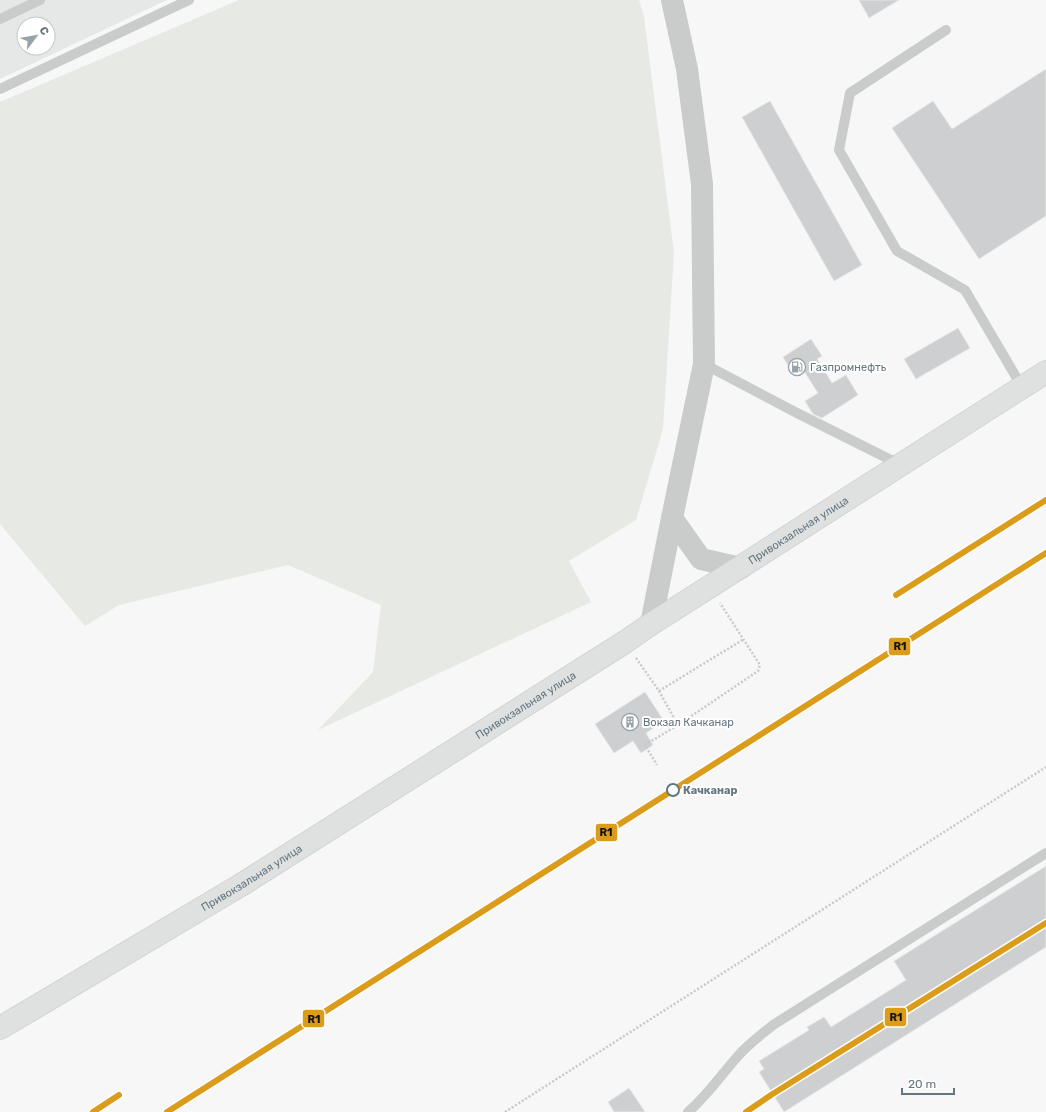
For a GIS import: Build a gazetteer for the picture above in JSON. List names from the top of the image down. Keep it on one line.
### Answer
{"streets":{"main road":["Привокзальная улица"]},"places":{"fuel station":["Газпромнефть"],"building":["Вокзал Качканар"],"other":["Качканар"]},"lines":["transit line R1"],"scale_bar":"20 m","north":"top right"}
